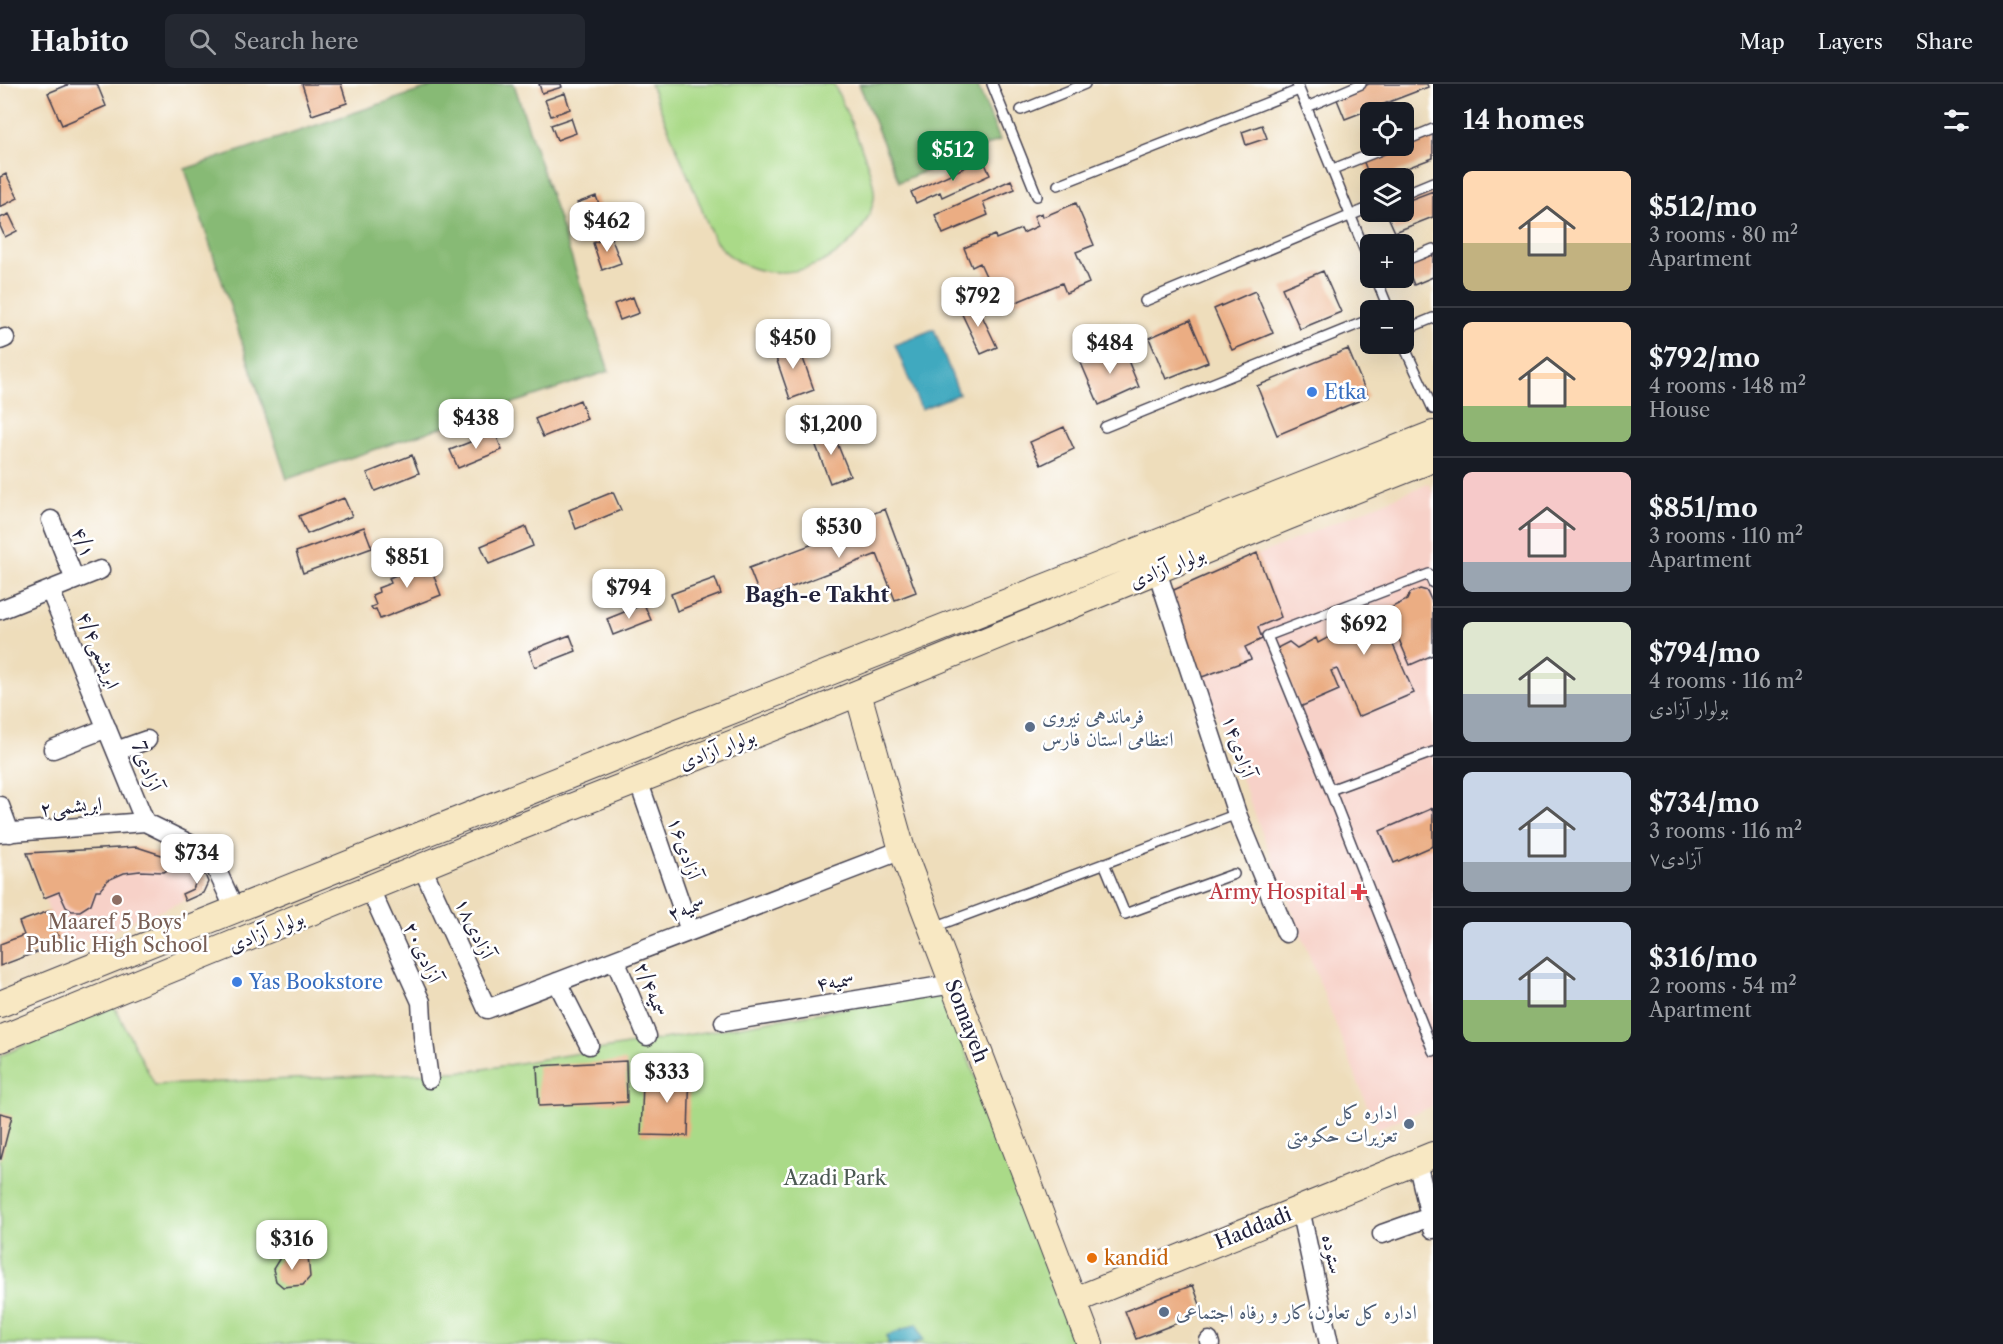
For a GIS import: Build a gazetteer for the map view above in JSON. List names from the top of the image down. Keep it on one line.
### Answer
{"streets":{"main road":["بولوار آزادی","Somayeh","Haddadi"],"street":["۴/۱","ابریشمی۴/۴","آزادی۱۴","7آزادی","ابریشمی۲","آزادی۱۶","۲سمیه","آزادی۱۸","آزادی۲۰","سمیه۴","سمیه۲/۴","ستوده"]},"crossings":[["بولوار آزادی","آزادی۱۴"],["بولوار آزادی","آزادی۱۶"],["بولوار آزادی","آزادی۱۸"],["بولوار آزادی","آزادی۲۰"],["بولوار آزادی","Somayeh"],["ابریشمی۴/۴","7آزادی"],["7آزادی","ابریشمی۲"],["آزادی۱۶","۲سمیه"],["۲سمیه","آزادی۱۸"],["۲سمیه","سمیه۲/۴"],["۲سمیه","Somayeh"],["سمیه۴","Somayeh"],["Somayeh","Haddadi"],["Haddadi","ستوده"]],"districts":["Bagh-e Takht"],"parks":["Azadi Park"],"places":{"other":["Etka","فرماندهی نیروی انتظامی استان فارس","Maaref 5 Boys' Public High School","Yas Bookstore","اداره کل تعزیرات حکومتی","kandid","اداره کل تعاون،کار و رفاه اجتماعی"],"health":["Army Hospital"]},"page":{"header":"Habito","search":"Search here","nav":["Map","Layers","Share"],"heading":"14 homes","map_buttons":["+","−"],"price":["$512","$462","$792","$450","$484","$438","$1,200","$530","$851","$794","$692","$734","$333","$316"],"list":[{"name":"$512/mo","note":"3 rooms · 80 m² · Apartment"},{"name":"$792/mo","note":"4 rooms · 148 m² · House"},{"name":"$851/mo","note":"3 rooms · 110 m² · Apartment"},{"name":"$794/mo","note":"4 rooms · 116 m² · بولوار آزادی"},{"name":"$734/mo","note":"3 rooms · 116 m² · آزادی۷"},{"name":"$316/mo","note":"2 rooms · 54 m² · Apartment"}]}}
